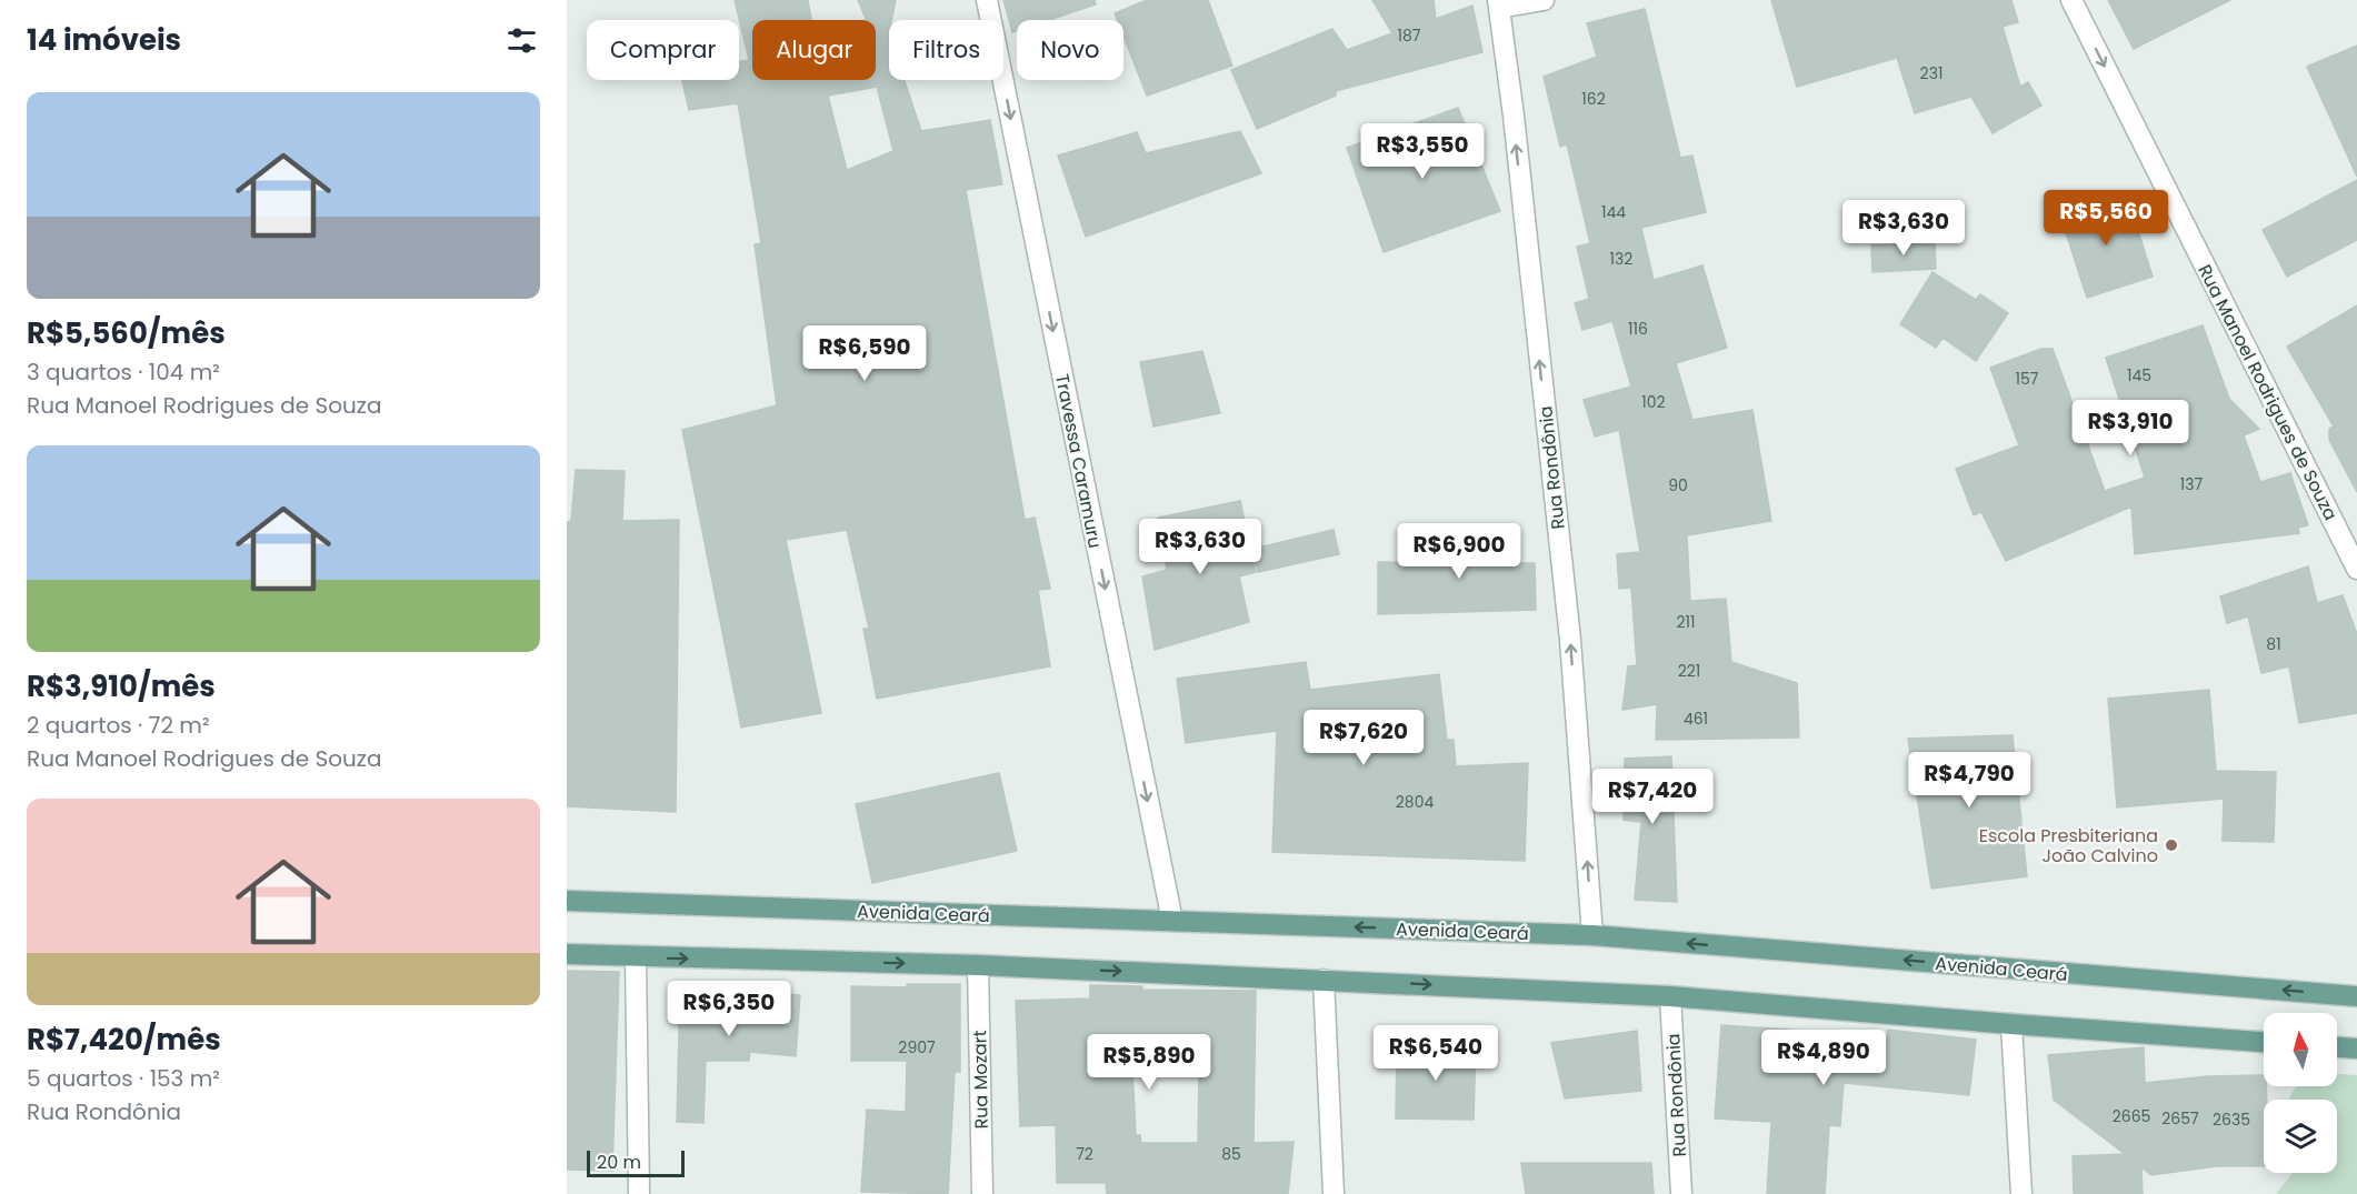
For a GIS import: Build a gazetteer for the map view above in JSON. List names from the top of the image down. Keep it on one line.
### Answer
{"streets":{"main road":["Avenida Ceará"],"street":["Rua Manoel Rodrigues de Souza","Travessa Caramuru","Rua Rondônia","Rua Mozart"]},"crossings":[["Travessa Caramuru","Avenida Ceará"],["Rua Rondônia","Avenida Ceará"]],"one_way":["Rua Manoel Rodrigues de Souza","Travessa Caramuru","Rua Rondônia"],"places":["Escola Presbiteriana João Calvino"],"house_numbers":["187","231","162","144","132","116","145","157","102","137","90","211","81","221","461","2804","2907","2665","2657","2635","72","85"],"scale_bar":"20 m","north":"top","page":{"heading":"14 imóveis","chip":["Comprar","Alugar","Filtros","Novo"],"list":[{"name":"R$5,560/mês","note":"3 quartos · 104 m² · Rua Manoel Rodrigues de Souza"},{"name":"R$3,910/mês","note":"2 quartos · 72 m² · Rua Manoel Rodrigues de Souza"},{"name":"R$7,420/mês","note":"5 quartos · 153 m² · Rua Rondônia"}],"price":["R$3,550","R$5,560","R$3,630","R$6,590","R$3,910","R$3,630","R$6,900","R$7,620","R$4,790","R$7,420","R$6,350","R$6,540","R$4,890","R$5,890"],"scale":"20 m"}}
